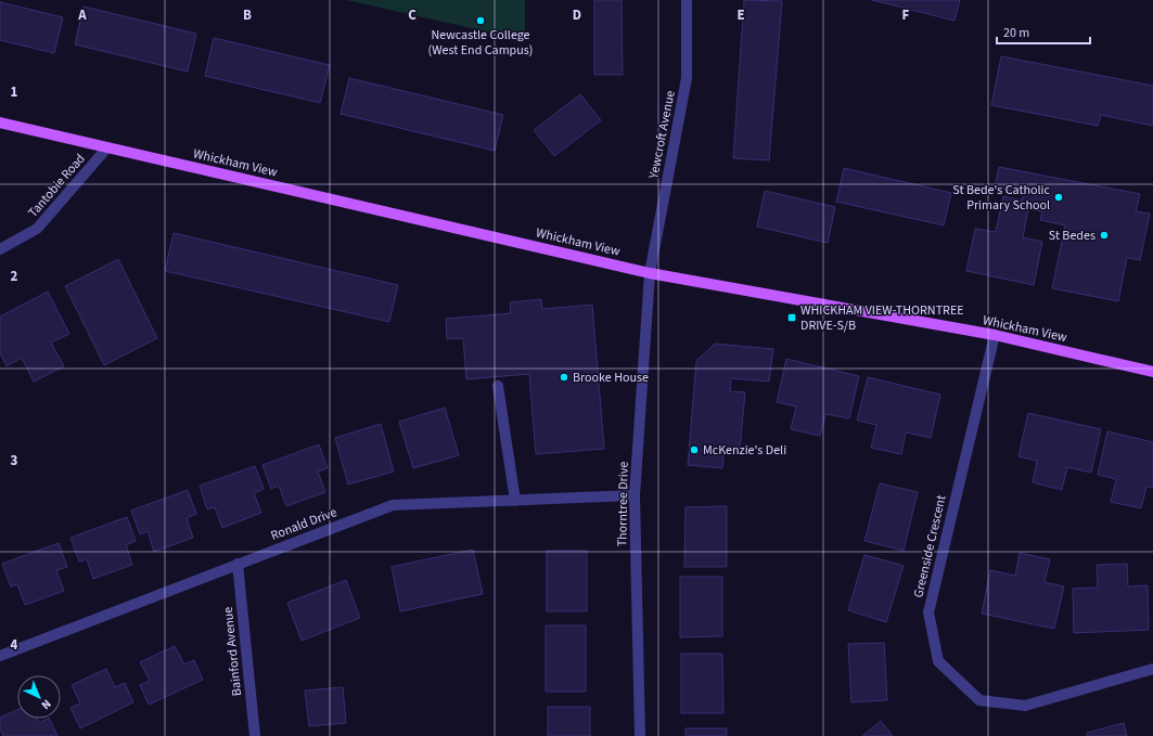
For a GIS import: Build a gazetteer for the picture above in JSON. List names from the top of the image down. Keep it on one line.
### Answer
{"streets":{"main road":["Whickham View"],"street":["Yewcroft Avenue","Tantobie Road","Thorntree Drive","Ronald Drive","Greenside Crescent","Bainford Avenue"]},"crossings":[["Yewcroft Avenue","Whickham View"],["Yewcroft Avenue","Thorntree Drive"],["Whickham View","Tantobie Road"],["Whickham View","Thorntree Drive"],["Whickham View","Greenside Crescent"],["Thorntree Drive","Ronald Drive"],["Ronald Drive","Bainford Avenue"]],"places":{"other":["Newcastle College (West End Campus)","St Bede's Catholic Primary School","St Bedes","Brooke House","McKenzie's Deli"],"transit":["WHICKHAM VIEW-THORNTREE DRIVE-S/B"]},"scale_bar":"20 m","north":"bottom right","grid":{"columns":["A","B","C","D","E","F"],"rows":["1","2","3","4"]}}
